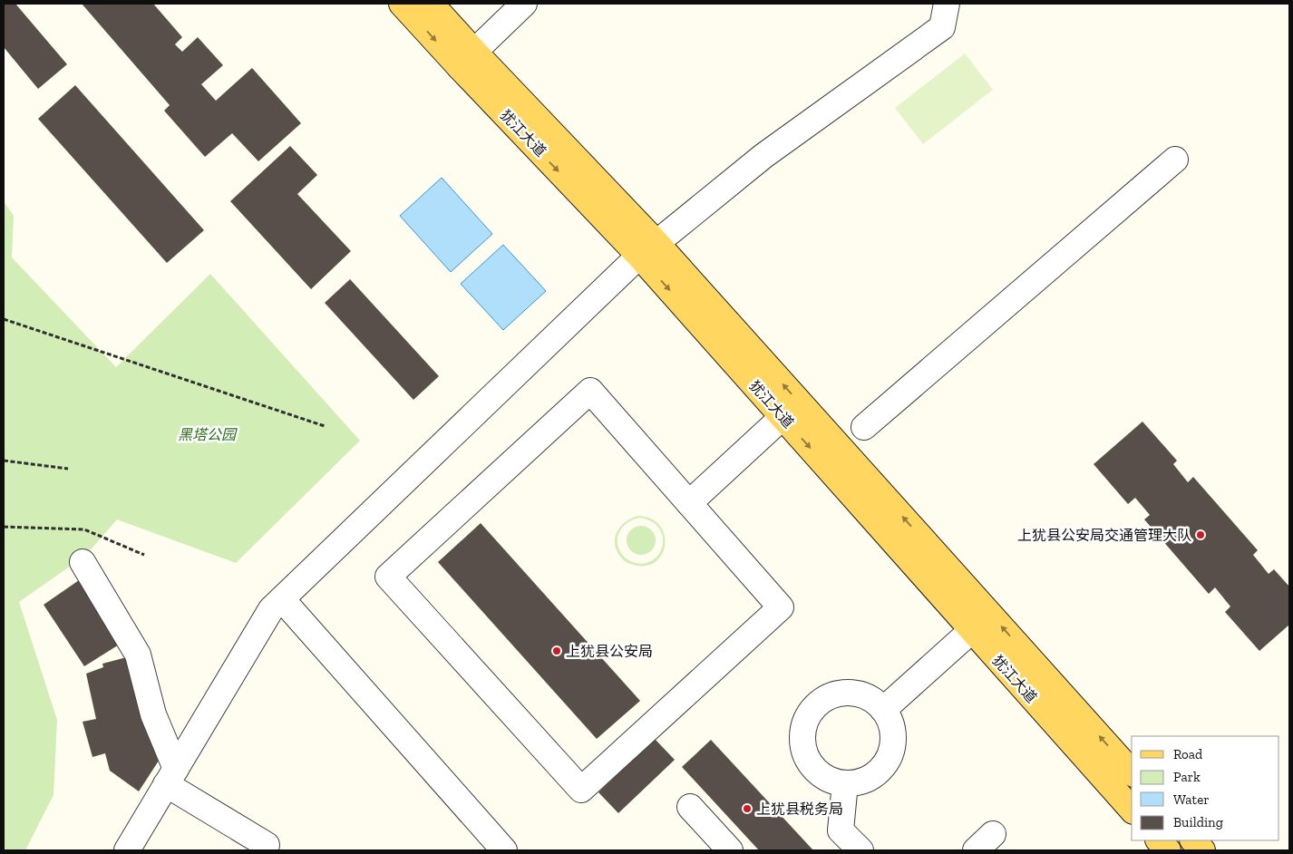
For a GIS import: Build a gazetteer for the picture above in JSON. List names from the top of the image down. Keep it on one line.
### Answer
{"streets":{"main road":["犹江大道"]},"parks":["黑塔公园"],"places":["上犹县公安局交通管理大队","上犹县公安局","上犹县税务局"],"legend":["Road","Park","Water","Building"]}
